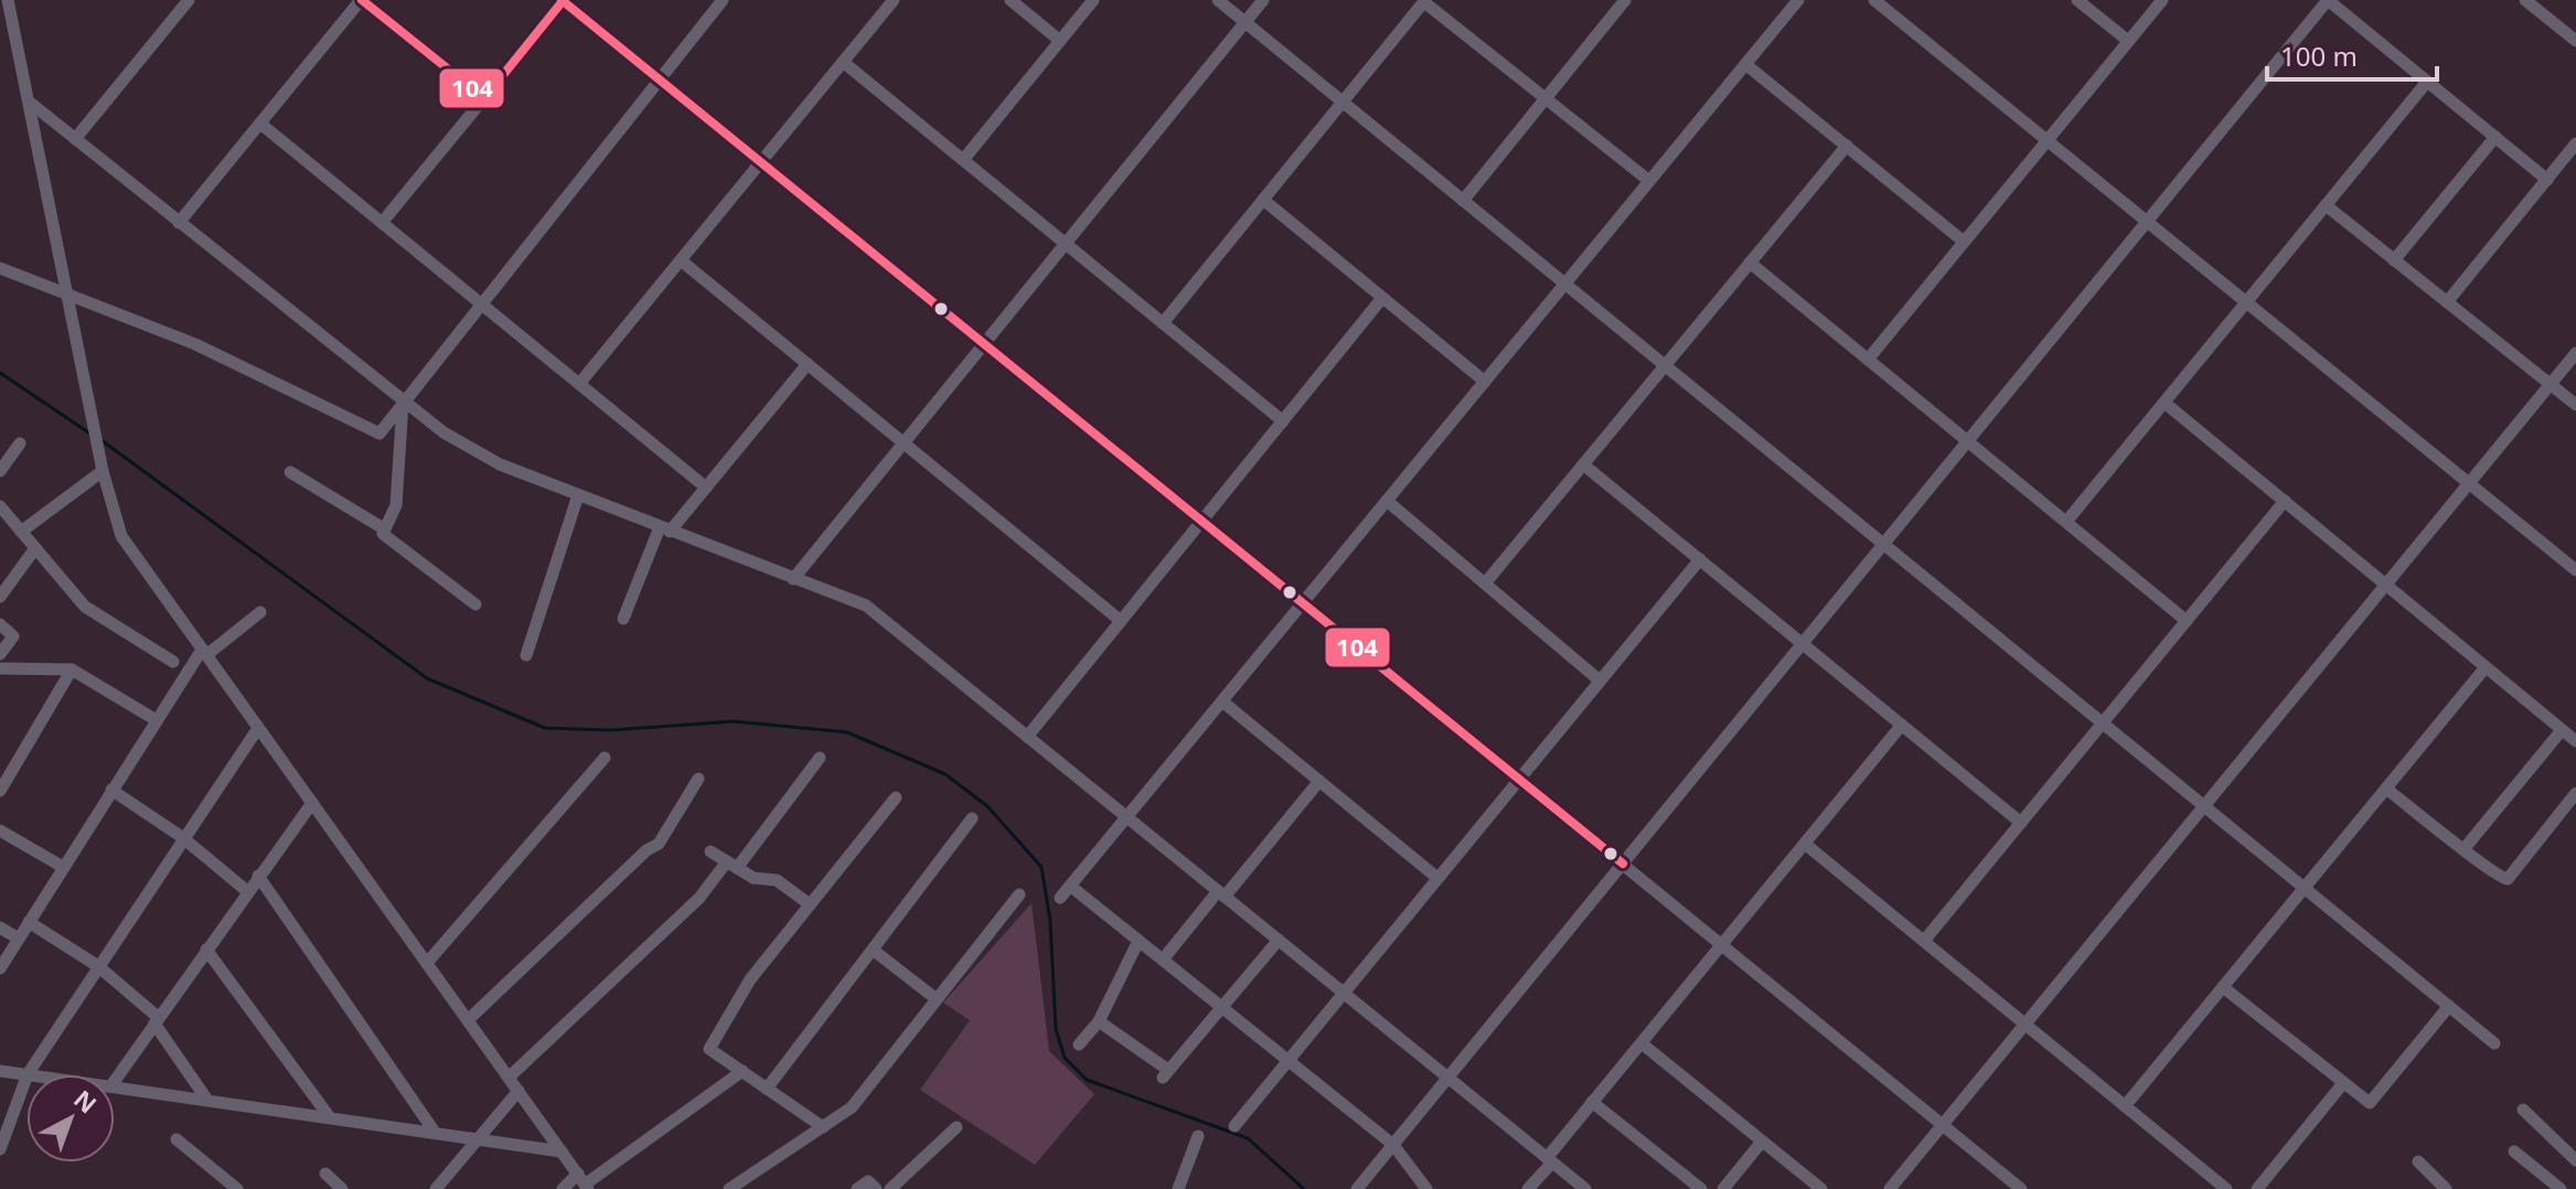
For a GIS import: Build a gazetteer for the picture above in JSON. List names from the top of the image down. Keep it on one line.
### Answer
{"lines":["transit line 104"],"scale_bar":"100 m","north":"top right"}
